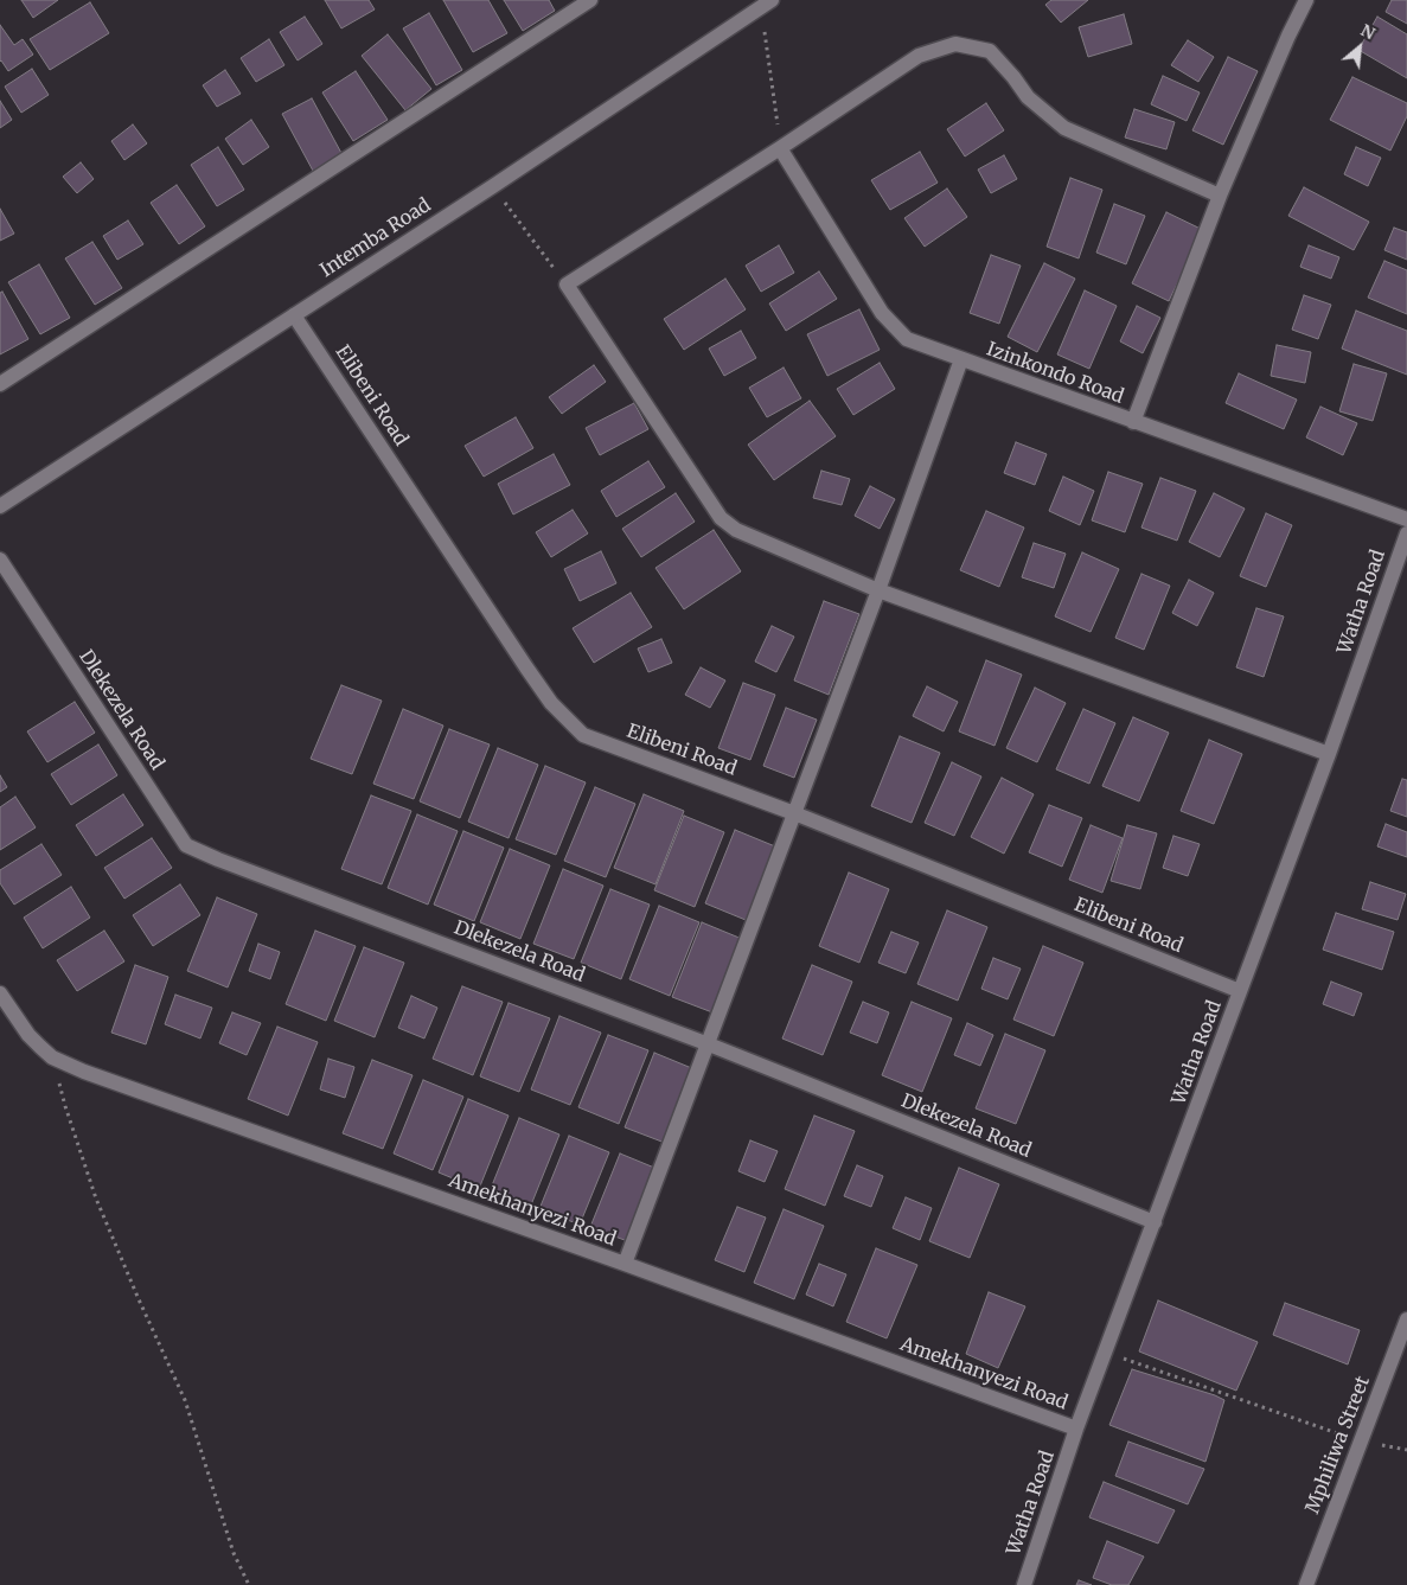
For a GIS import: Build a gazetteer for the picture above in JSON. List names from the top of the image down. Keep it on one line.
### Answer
{"streets":{"street":["Intemba Road","Izinkondo Road","Elibeni Road","Watha Road","Dlekezela Road","Amekhanyezi Road","Mphiliwa Street"]},"crossings":[["Intemba Road","Elibeni Road"],["Elibeni Road","Watha Road"],["Watha Road","Dlekezela Road"],["Watha Road","Amekhanyezi Road"]],"north":"top right"}
